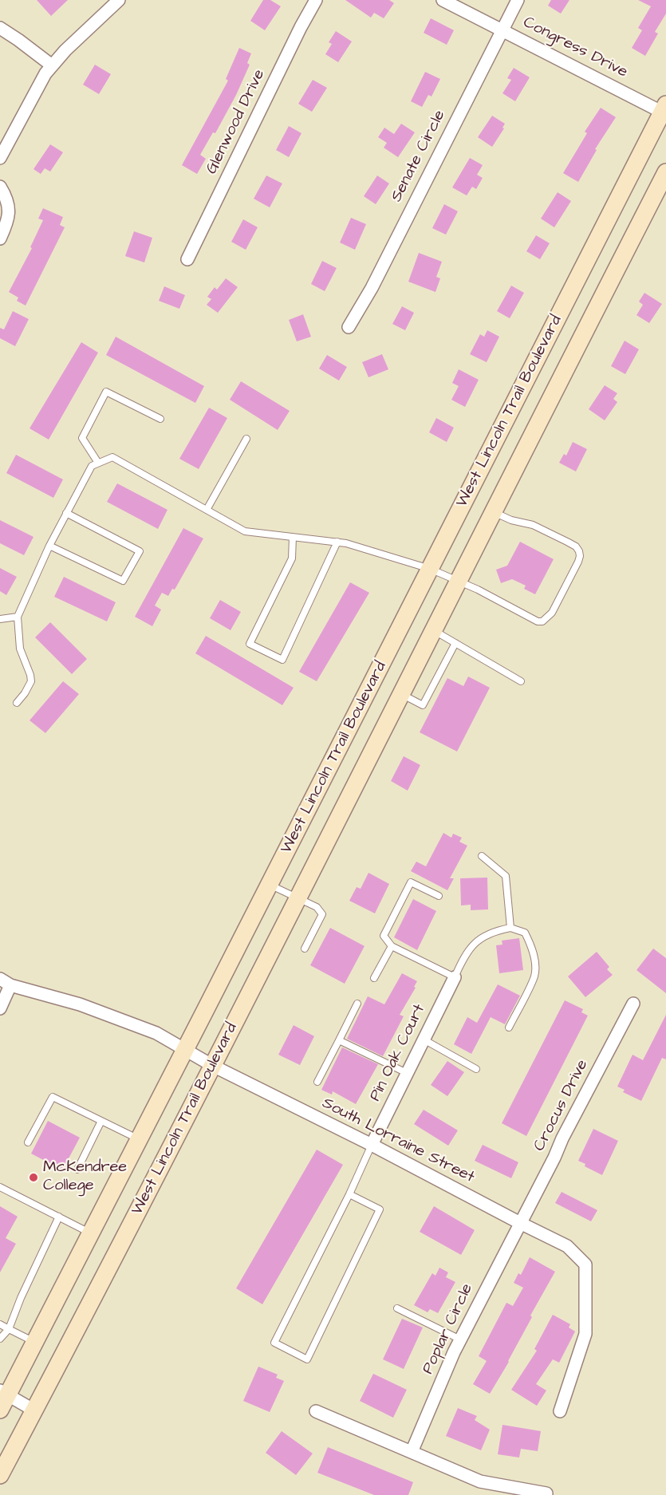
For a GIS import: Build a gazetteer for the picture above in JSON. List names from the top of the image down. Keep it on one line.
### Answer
{"streets":{"main road":["West Lincoln Trail Boulevard"],"street":["Congress Drive","Glenwood Drive","Senate Circle","Pin Oak Court","Crocus Drive","South Lorraine Street","Poplar Circle"]},"crossings":[["Congress Drive","Senate Circle"],["Congress Drive","West Lincoln Trail Boulevard"],["West Lincoln Trail Boulevard","South Lorraine Street"],["Pin Oak Court","South Lorraine Street"],["Crocus Drive","South Lorraine Street"],["Crocus Drive","Poplar Circle"],["South Lorraine Street","Poplar Circle"]],"places":["McKendree College"]}
